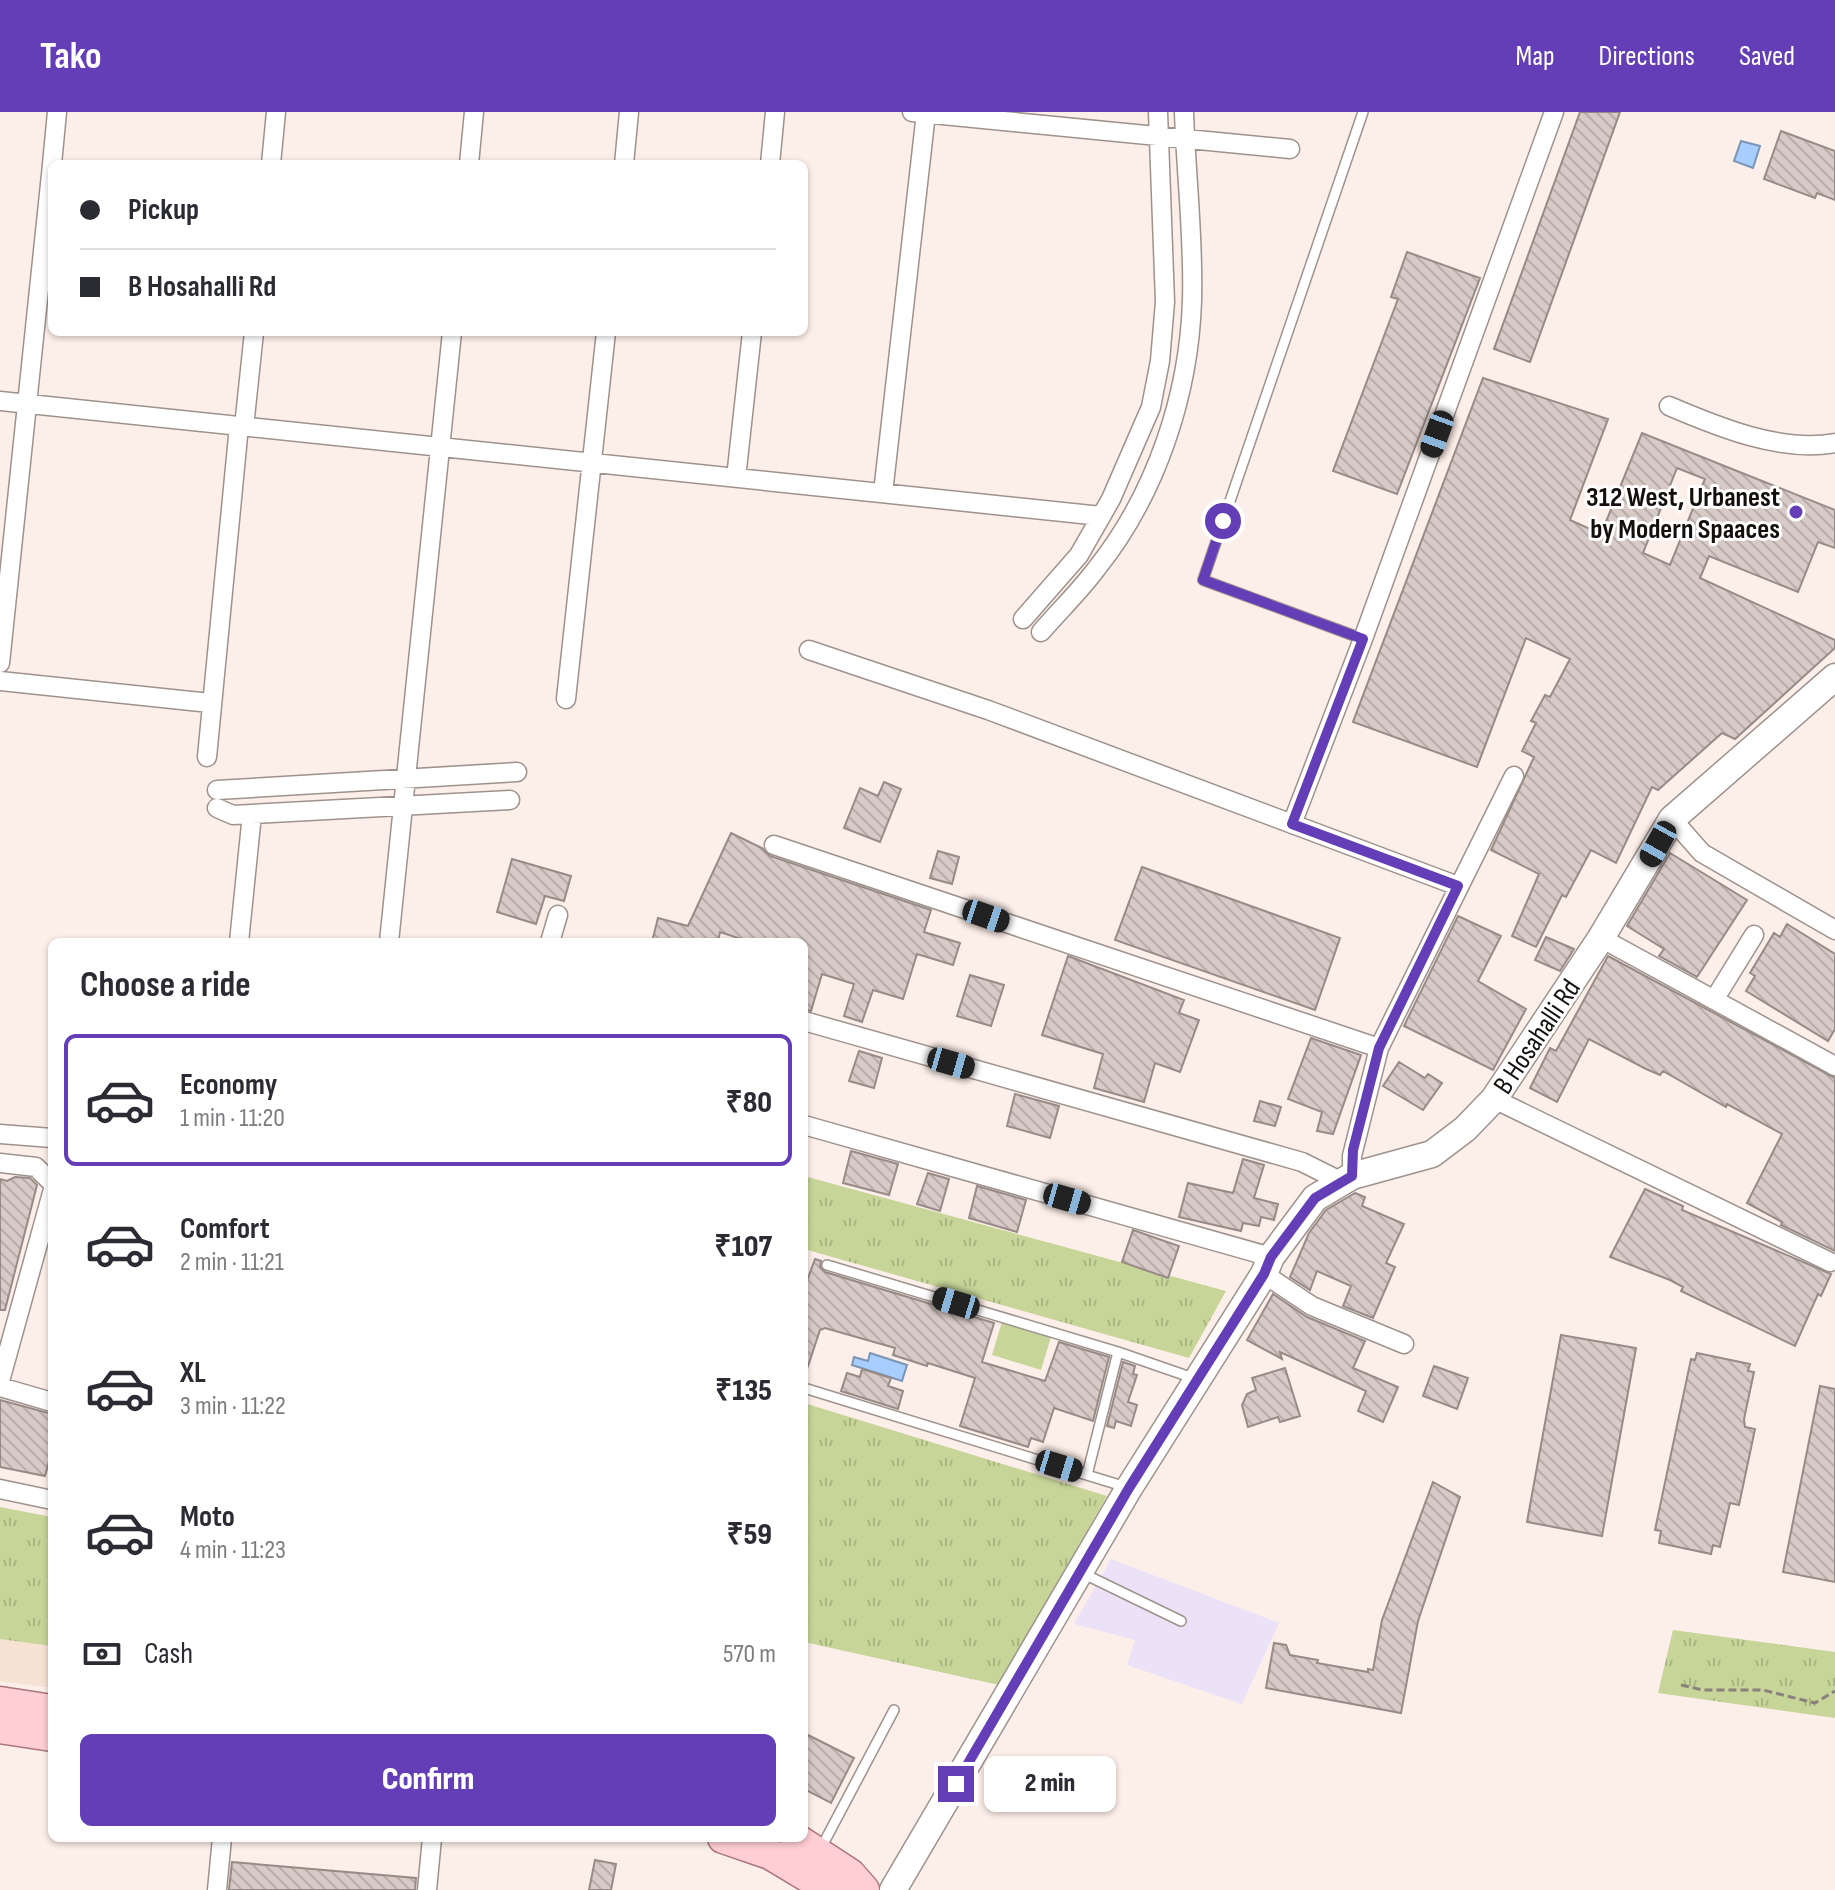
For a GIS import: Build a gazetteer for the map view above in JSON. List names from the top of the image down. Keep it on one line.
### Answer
{"streets":{"street":["B Hosahalli Rd"]},"places":["312 West, Urbanest by Modern Spaaces"],"page":{"header":"Tako","nav":["Map","Directions","Saved"],"banner":["Pickup","B Hosahalli Rd"],"heading":"Choose a ride","list":[{"name":"Economy","note":"1 min · 11:20","value":"₹80"},{"name":"Comfort","note":"2 min · 11:21","value":"₹107"},{"name":"XL","note":"3 min · 11:22","value":"₹135"},{"name":"Moto","note":"4 min · 11:23","value":"₹59"}],"pay":["Cash","570 m"],"buttons":"Confirm","bubble":"2 min"}}
